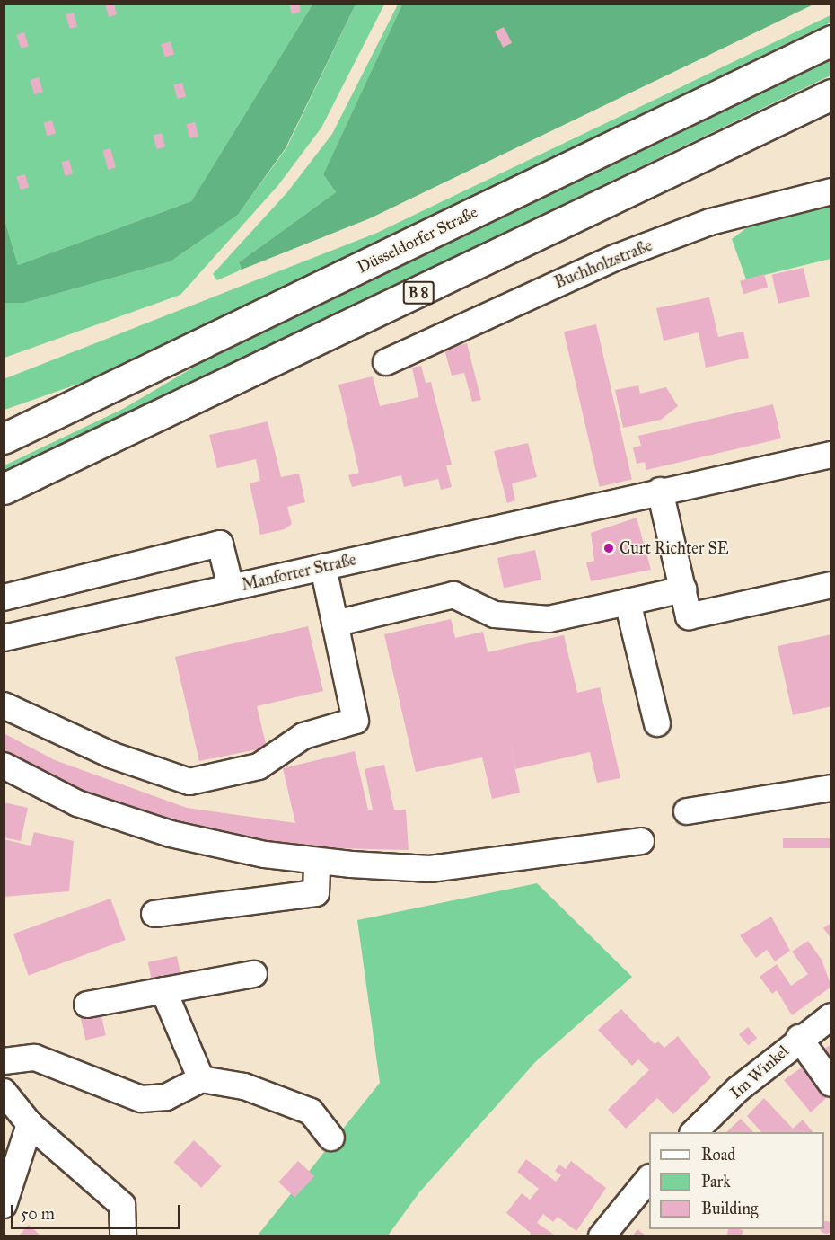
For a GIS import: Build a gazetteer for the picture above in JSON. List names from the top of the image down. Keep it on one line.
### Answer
{"streets":{"main road":["Düsseldorfer Straße","B 8"],"street":["Buchholzstraße","Manforter Straße","Im Winkel"]},"places":["Curt Richter SE"],"legend":["Road","Park","Building"],"scale_bar":"50 m"}
